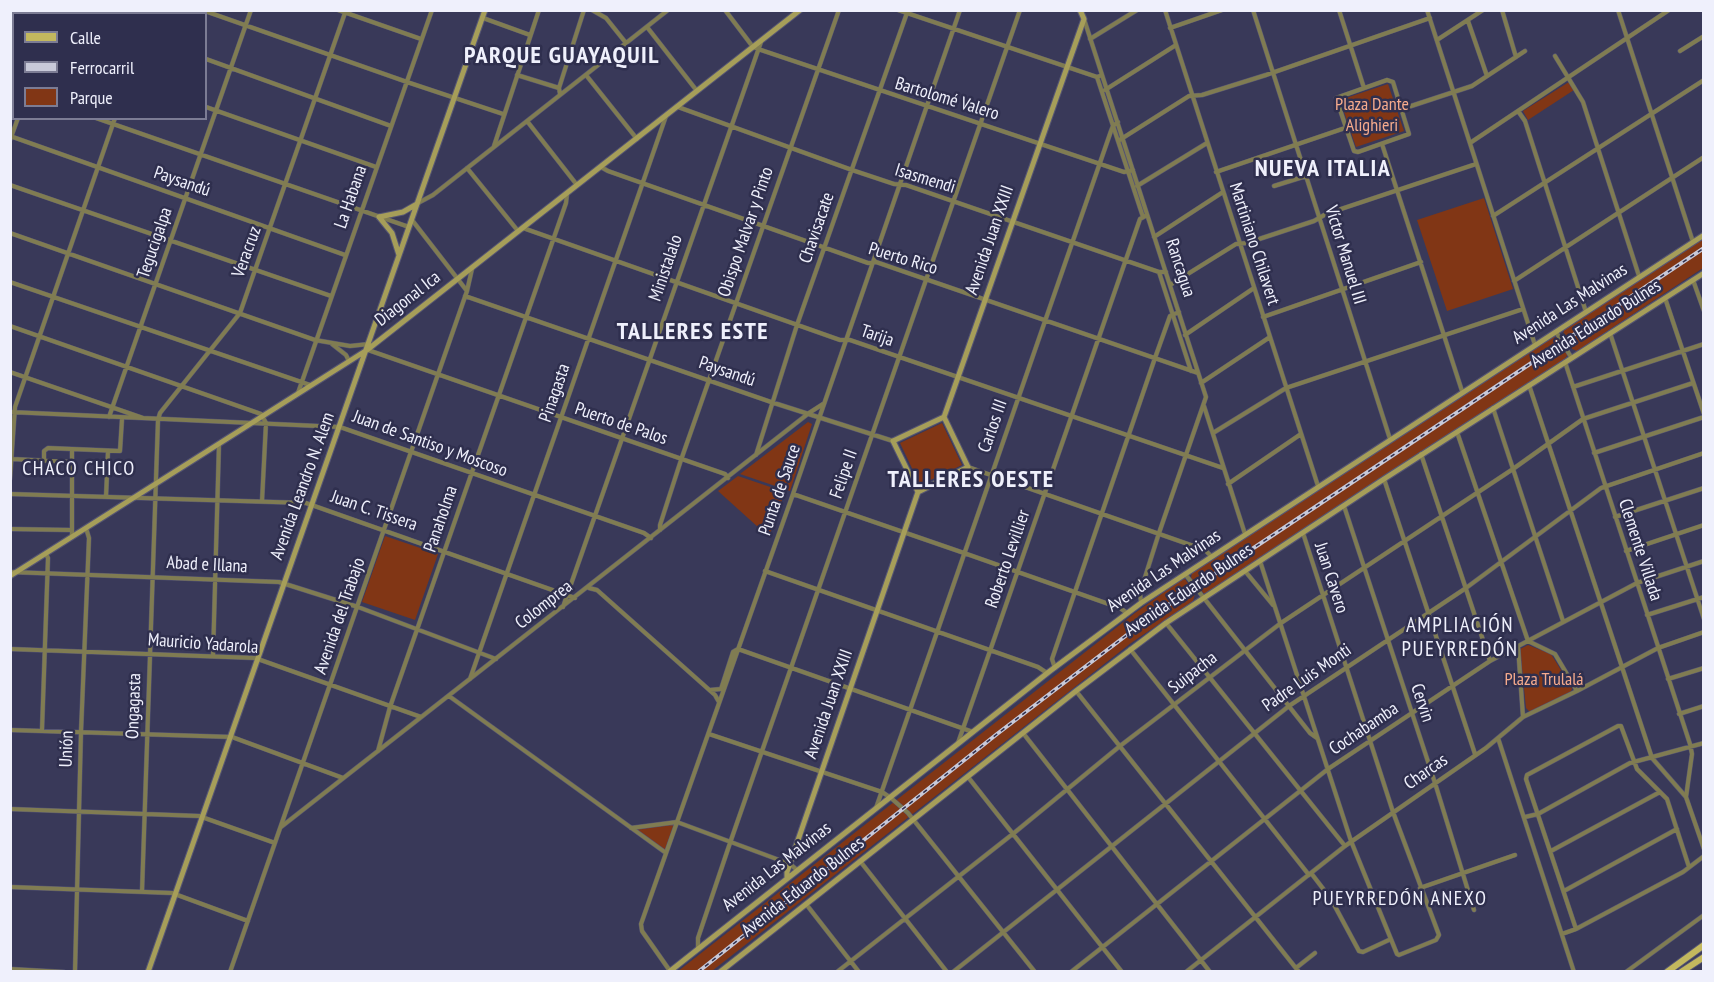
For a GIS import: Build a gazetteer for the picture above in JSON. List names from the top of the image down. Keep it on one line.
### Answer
{"streets":{"main road":["Avenida Juan XXIII","Diagonal Ica","Avenida Las Malvinas","Avenida Eduardo Bulnes","Avenida Leandro N. Alem"],"street":["Bartolomé Valero","Isasmendi","Paysandú","La Habana","Chavisacate","Obispo Malvar y Pinto","Tegucigalpa","Martiniano Chilavert","Veracruz","Víctor Manuel III","Puerto Rico","Ministalalo","Rancagua","Tarija","Pinagasta","Puerto de Palos","Carlos III","Juan de Santiso y Moscoso","Felipe II","Punta de Sauce","Juan C. Tissera","Panaholma","Clemente Villada","Roberto Levillier","Abad e Illana","Juan Cavero","Colomprea","Avenida del Trabajo","Mauricio Yadarola","Suipacha","Padre Luis Monti","Cervin","Ongagasta","Cochabamba","Unión","Charcas"]},"crossings":[["Bartolomé Valero","Chavisacate"],["Bartolomé Valero","Obispo Malvar y Pinto"],["Bartolomé Valero","Avenida Juan XXIII"],["Bartolomé Valero","Ministalalo"],["Bartolomé Valero","Rancagua"],["Bartolomé Valero","Diagonal Ica"],["Bartolomé Valero","Carlos III"],["Bartolomé Valero","Felipe II"],["Bartolomé Valero","Punta de Sauce"],["Isasmendi","Chavisacate"],["Isasmendi","Obispo Malvar y Pinto"],["Isasmendi","Avenida Juan XXIII"],["Isasmendi","Ministalalo"],["Isasmendi","Rancagua"],["Isasmendi","Diagonal Ica"],["Isasmendi","Carlos III"],["Isasmendi","Felipe II"],["Isasmendi","Punta de Sauce"],["Isasmendi","Roberto Levillier"],["Paysandú","La Habana"],["Paysandú","Chavisacate"],["Paysandú","Obispo Malvar y Pinto"],["Paysandú","Tegucigalpa"],["Paysandú","Veracruz"],["Paysandú","Ministalalo"],["Paysandú","Pinagasta"],["Paysandú","Felipe II"],["Paysandú","Punta de Sauce"],["Paysandú","Panaholma"],["Paysandú","Colomprea"],["Paysandú","Avenida del Trabajo"],["La Habana","Diagonal Ica"],["La Habana","Puerto de Palos"],["Chavisacate","Puerto Rico"],["Chavisacate","Tarija"],["Chavisacate","Colomprea"],["Obispo Malvar y Pinto","Puerto Rico"],["Obispo Malvar y Pinto","Tarija"],["Obispo Malvar y Pinto","Puerto de Palos"],["Obispo Malvar y Pinto","Colomprea"],["Avenida Juan XXIII","Puerto Rico"],["Avenida Juan XXIII","Avenida Las Malvinas"],["Avenida Juan XXIII","Tarija"],["Tegucigalpa","Puerto de Palos"],["Tegucigalpa","Juan de Santiso y Moscoso"],["Martiniano Chilavert","Avenida Las Malvinas"],["Veracruz","Diagonal Ica"],["Veracruz","Puerto de Palos"],["Veracruz","Juan de Santiso y Moscoso"],["Veracruz","Ongagasta"],["Víctor Manuel III","Avenida Las Malvinas"],["Puerto Rico","Ministalalo"],["Puerto Rico","Rancagua"],["Puerto Rico","Diagonal Ica"],["Puerto Rico","Pinagasta"],["Puerto Rico","Carlos III"],["Puerto Rico","Felipe II"],["Puerto Rico","Punta de Sauce"],["Puerto Rico","Roberto Levillier"],["Ministalalo","Diagonal Ica"],["Ministalalo","Tarija"],["Ministalalo","Puerto de Palos"],["Ministalalo","Juan de Santiso y Moscoso"],["Ministalalo","Juan C. Tissera"],["Ministalalo","Colomprea"],["Rancagua","Avenida Las Malvinas"],["Rancagua","Tarija"],["Rancagua","Carlos III"],["Rancagua","Roberto Levillier"],["Diagonal Ica","Tarija"],["Diagonal Ica","Pinagasta"],["Diagonal Ica","Puerto de Palos"],["Diagonal Ica","Juan de Santiso y Moscoso"],["Diagonal Ica","Avenida Leandro N. Alem"],["Diagonal Ica","Juan C. Tissera"],["Diagonal Ica","Panaholma"],["Diagonal Ica","Abad e Illana"],["Diagonal Ica","Avenida del Trabajo"],["Diagonal Ica","Ongagasta"],["Diagonal Ica","Unión"],["Avenida Las Malvinas","Carlos III"],["Avenida Las Malvinas","Felipe II"],["Avenida Las Malvinas","Punta de Sauce"],["Avenida Las Malvinas","Roberto Levillier"],["Avenida Eduardo Bulnes","Clemente Villada"],["Avenida Eduardo Bulnes","Juan Cavero"],["Avenida Eduardo Bulnes","Cervin"],["Tarija","Pinagasta"],["Tarija","Carlos III"],["Tarija","Felipe II"],["Tarija","Punta de Sauce"],["Tarija","Panaholma"],["Tarija","Roberto Levillier"],["Pinagasta","Puerto de Palos"],["Pinagasta","Juan de Santiso y Moscoso"],["Pinagasta","Juan C. Tissera"],["Pinagasta","Abad e Illana"],["Pinagasta","Colomprea"],["Puerto de Palos","Avenida Leandro N. Alem"],["Puerto de Palos","Panaholma"],["Puerto de Palos","Colomprea"],["Puerto de Palos","Avenida del Trabajo"],["Juan de Santiso y Moscoso","Avenida Leandro N. Alem"],["Juan de Santiso y Moscoso","Panaholma"],["Juan de Santiso y Moscoso","Colomprea"],["Juan de Santiso y Moscoso","Avenida del Trabajo"],["Avenida Leandro N. Alem","Juan C. Tissera"],["Avenida Leandro N. Alem","Abad e Illana"],["Avenida Leandro N. Alem","Mauricio Yadarola"],["Punta de Sauce","Colomprea"],["Juan C. Tissera","Panaholma"],["Juan C. Tissera","Colomprea"],["Juan C. Tissera","Avenida del Trabajo"],["Juan C. Tissera","Ongagasta"],["Panaholma","Abad e Illana"],["Panaholma","Colomprea"],["Panaholma","Mauricio Yadarola"],["Clemente Villada","Suipacha"],["Clemente Villada","Padre Luis Monti"],["Clemente Villada","Cochabamba"],["Clemente Villada","Charcas"],["Abad e Illana","Colomprea"],["Abad e Illana","Avenida del Trabajo"],["Abad e Illana","Ongagasta"],["Abad e Illana","Unión"],["Juan Cavero","Suipacha"],["Juan Cavero","Padre Luis Monti"],["Juan Cavero","Cochabamba"],["Juan Cavero","Charcas"],["Colomprea","Avenida del Trabajo"],["Colomprea","Mauricio Yadarola"],["Avenida del Trabajo","Mauricio Yadarola"],["Mauricio Yadarola","Ongagasta"],["Mauricio Yadarola","Unión"],["Suipacha","Cervin"],["Padre Luis Monti","Cervin"],["Cervin","Cochabamba"],["Cervin","Charcas"]],"districts":["PARQUE GUAYAQUIL","NUEVA ITALIA","TALLERES ESTE","CHACO CHICO","TALLERES OESTE","AMPLIACIÓN PUEYRREDÓN","PUEYRREDÓN ANEXO"],"parks":["Plaza Dante Alighieri","Plaza Trulalá"],"legend":["Calle","Ferrocarril","Parque"]}
